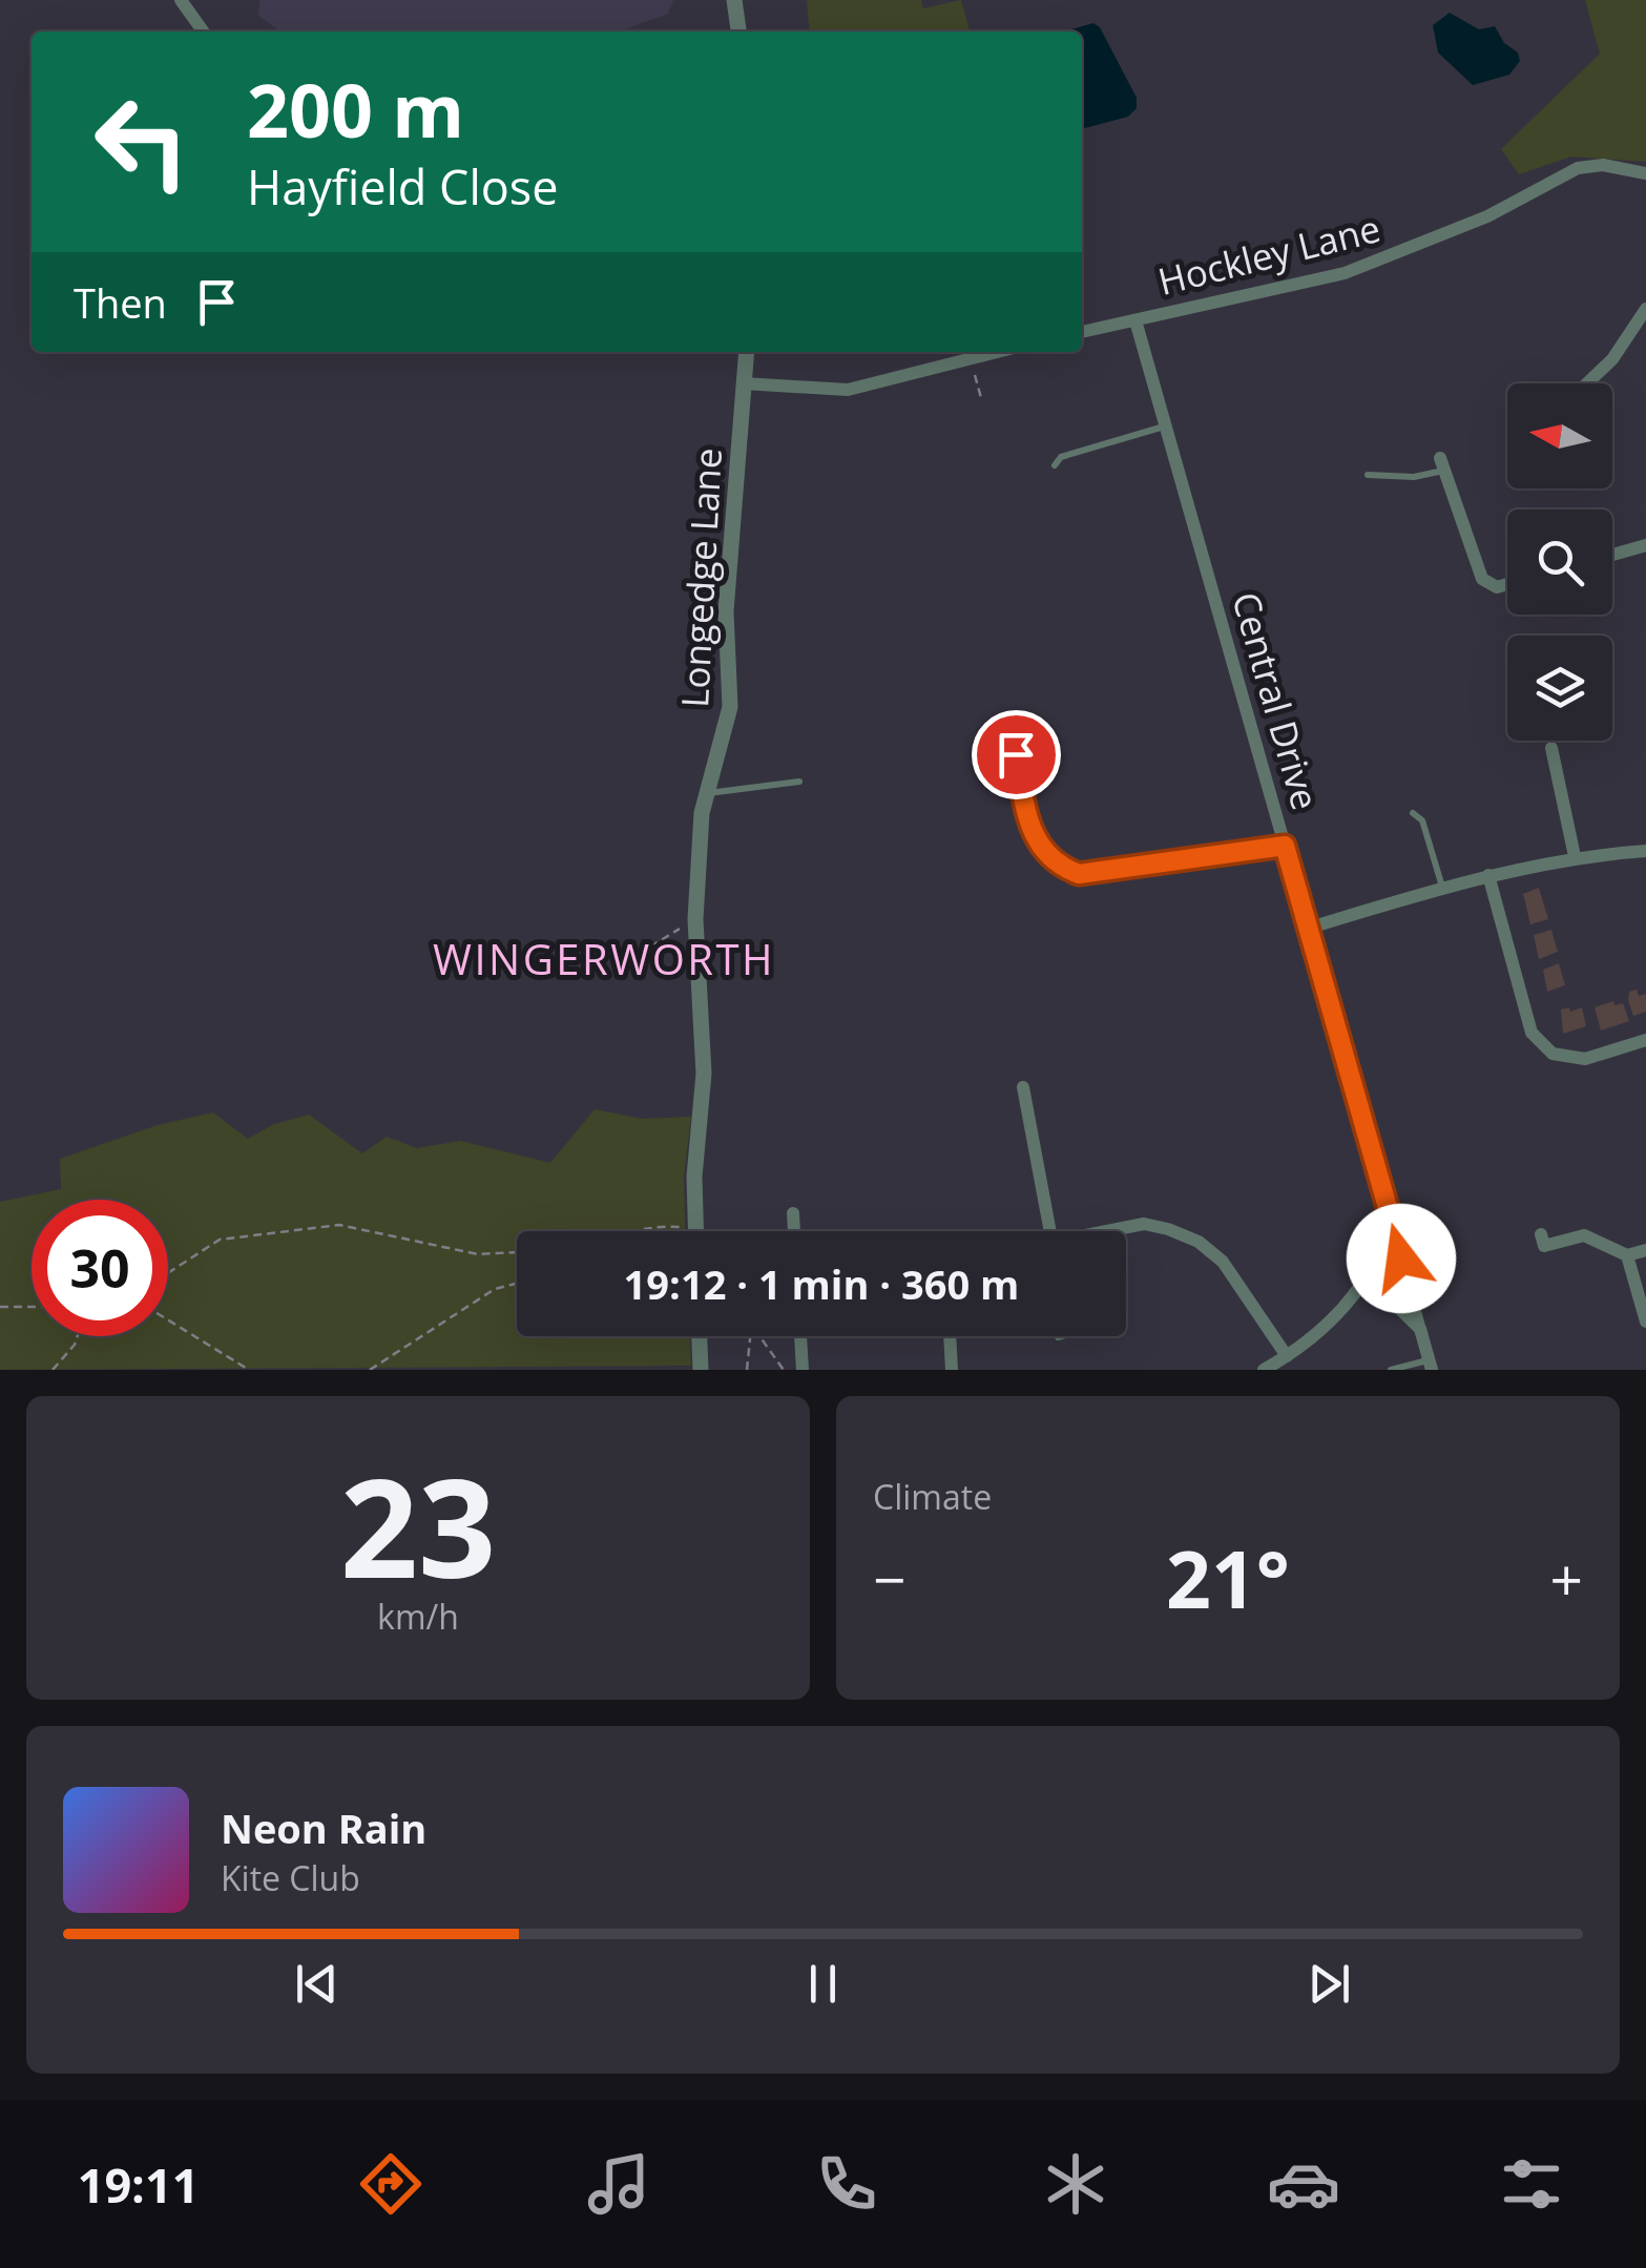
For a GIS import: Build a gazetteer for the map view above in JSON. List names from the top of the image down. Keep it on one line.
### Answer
{"streets":{"street":["Hockley Lane","Longedge Lane","Central Drive"]},"crossings":[["Hockley Lane","Central Drive"]],"districts":["WINGERWORTH"],"north":"left","page":{"turn":["200 m","Hayfield Close"],"then":"Then","limit":"30","trip":"19:12 · 1 min · 360 m","tile":[["23","km/h"],"Climate"],"heat":["−","21°","+"],"song":["Neon Rain","Kite Club"],"tabs":"19:11"}}
